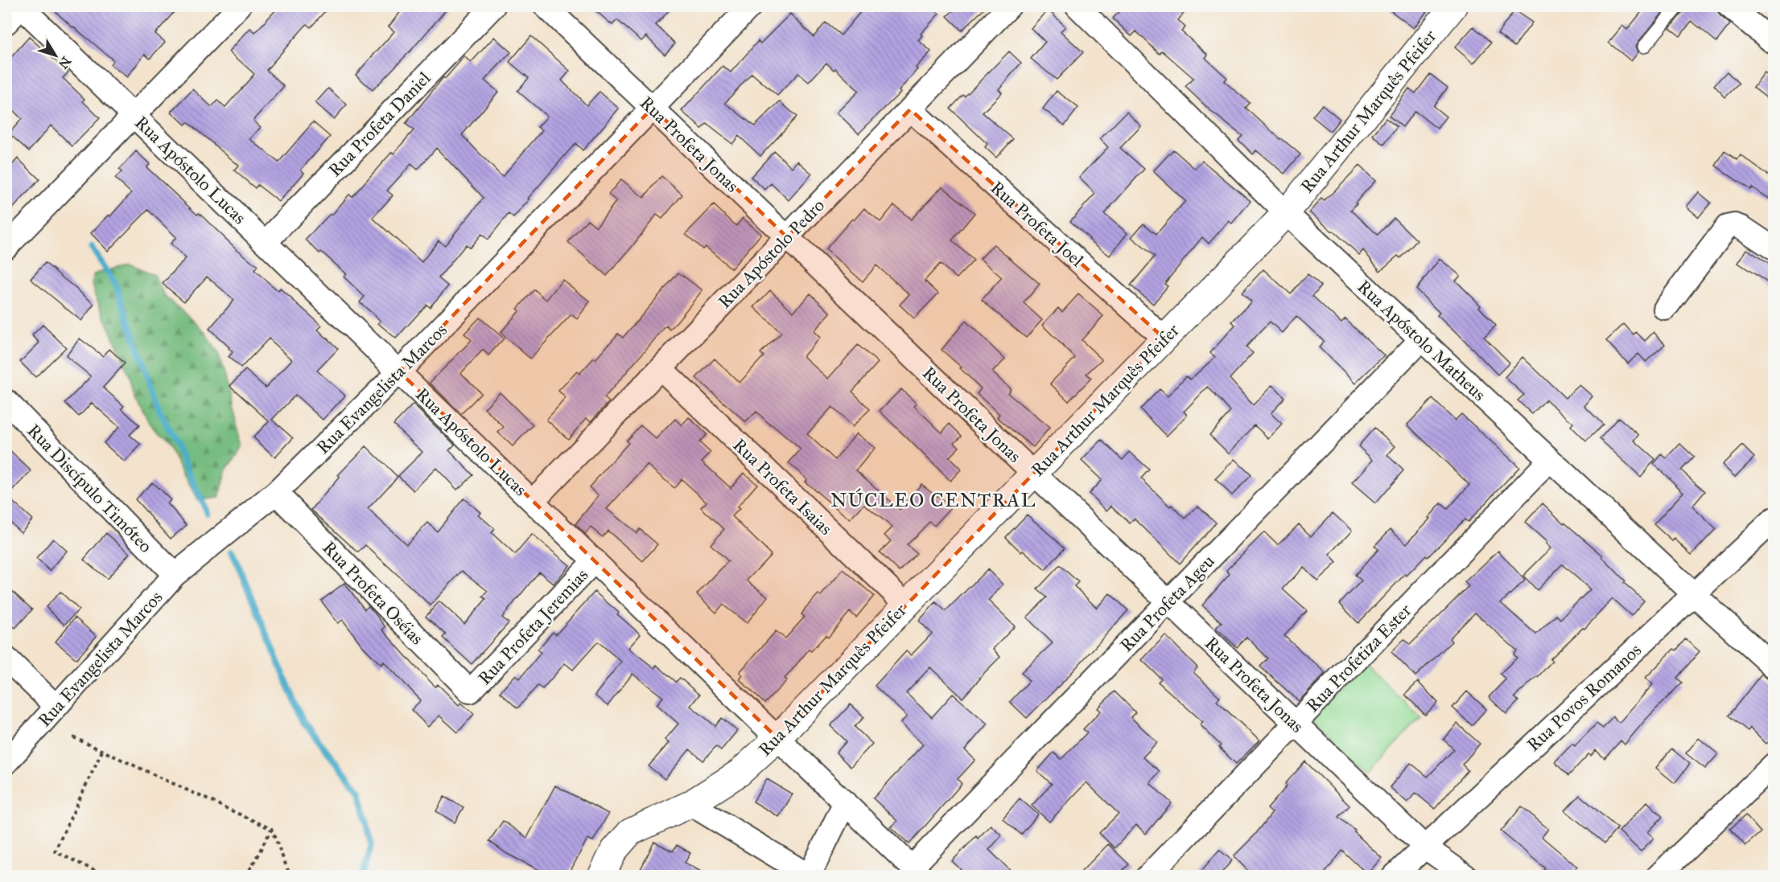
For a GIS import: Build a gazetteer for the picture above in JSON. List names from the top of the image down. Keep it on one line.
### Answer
{"streets":{"street":["Rua Arthur Marquês Pfeifer","Rua Profeta Daniel","Rua Profeta Jonas","Rua Apóstolo Lucas","Rua Profeta Joel","Rua Apóstolo Pedro","Rua Apóstolo Matheus","Rua Evangelista Marcos","Rua Profeta Isaias","Rua Discípulo Timóteo","Rua Profeta Oséias","Rua Profeta Ageu","Rua Profeta Jeremias","Rua Profetiza Ester","Rua Povos Romanos"]},"crossings":[["Rua Arthur Marquês Pfeifer","Rua Profeta Jonas"],["Rua Arthur Marquês Pfeifer","Rua Apóstolo Lucas"],["Rua Arthur Marquês Pfeifer","Rua Profeta Joel"],["Rua Arthur Marquês Pfeifer","Rua Apóstolo Matheus"],["Rua Arthur Marquês Pfeifer","Rua Profeta Isaias"],["Rua Profeta Daniel","Rua Apóstolo Lucas"],["Rua Profeta Jonas","Rua Apóstolo Pedro"],["Rua Profeta Jonas","Rua Evangelista Marcos"],["Rua Profeta Jonas","Rua Profeta Ageu"],["Rua Profeta Jonas","Rua Profetiza Ester"],["Rua Profeta Jonas","Rua Povos Romanos"],["Rua Apóstolo Lucas","Rua Apóstolo Pedro"],["Rua Apóstolo Lucas","Rua Evangelista Marcos"],["Rua Apóstolo Lucas","Rua Profeta Ageu"],["Rua Apóstolo Lucas","Rua Profeta Jeremias"],["Rua Profeta Joel","Rua Apóstolo Pedro"],["Rua Apóstolo Pedro","Rua Profeta Isaias"],["Rua Apóstolo Matheus","Rua Profeta Ageu"],["Rua Apóstolo Matheus","Rua Profetiza Ester"],["Rua Apóstolo Matheus","Rua Povos Romanos"],["Rua Evangelista Marcos","Rua Discípulo Timóteo"],["Rua Evangelista Marcos","Rua Profeta Oséias"],["Rua Profeta Oséias","Rua Profeta Jeremias"]],"districts":["NÚCLEO CENTRAL"],"north":"bottom right"}
